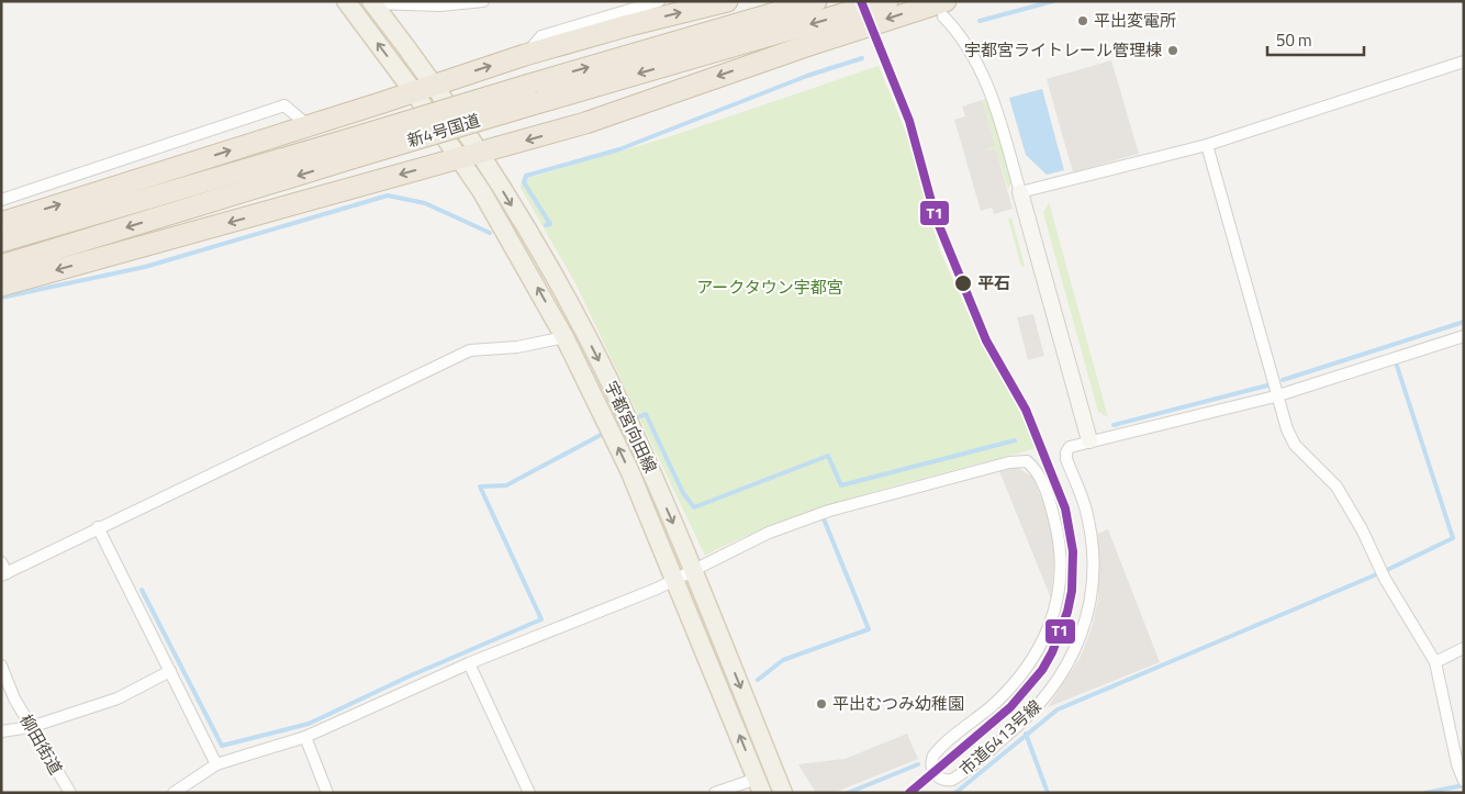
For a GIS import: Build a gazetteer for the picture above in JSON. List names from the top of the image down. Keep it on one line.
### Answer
{"streets":{"highway":["新4号国道"],"main road":["宇都宮向田線"],"street":["市道6413号線","柳田街道"]},"crossings":[["宇都宮向田線","市道6413号線"]],"parks":["アークタウン宇都宮"],"places":["平出変電所","宇都宮ライトレール管理棟","平石","平出むつみ幼稚園"],"lines":["transit line T1"],"scale_bar":"50 m"}
